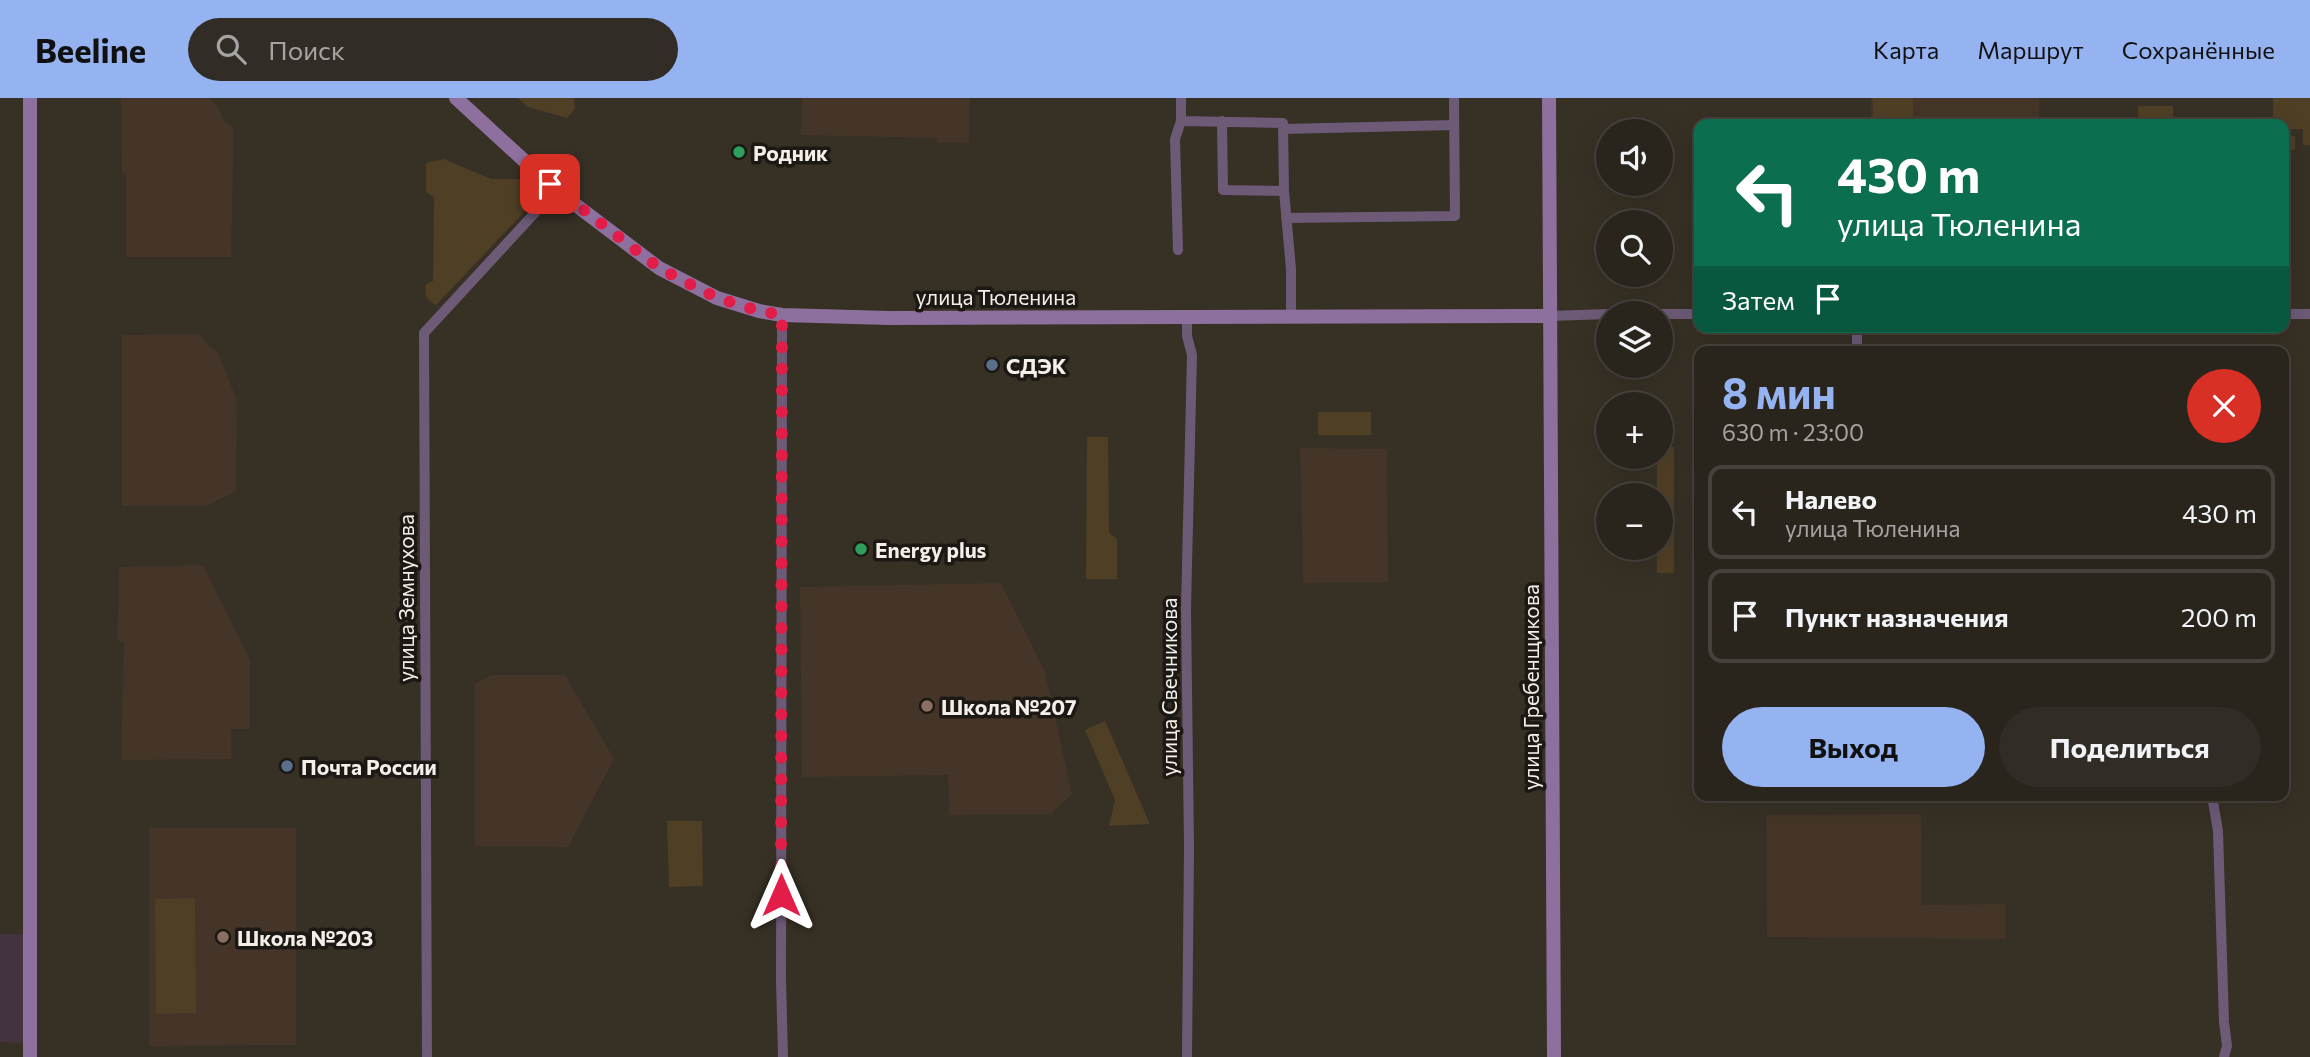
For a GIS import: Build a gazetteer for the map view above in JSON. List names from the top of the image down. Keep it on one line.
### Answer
{"streets":{"street":["улица Тюленина","улица Земнухова","улица Свечникова","улица Гребенщикова"]},"crossings":[["улица Тюленина","улица Земнухова"],["улица Тюленина","улица Свечникова"],["улица Тюленина","улица Гребенщикова"]],"places":["Родник","СДЭК","Energy plus","Школа №207","Почта России","Школа №203"],"page":{"header":"Beeline","search":"Поиск","nav":["Карта","Маршрут","Сохранённые"],"map_buttons":["+","−"],"turn":["430 m","улица Тюленина"],"then":"Затем","heading":["8 мин","630 m · 23:00"],"list":[{"name":"Налево","note":"улица Тюленина","value":"430 m"},{"name":"Пункт назначения","value":"200 m"}],"buttons":["Выход","Поделиться"]}}
